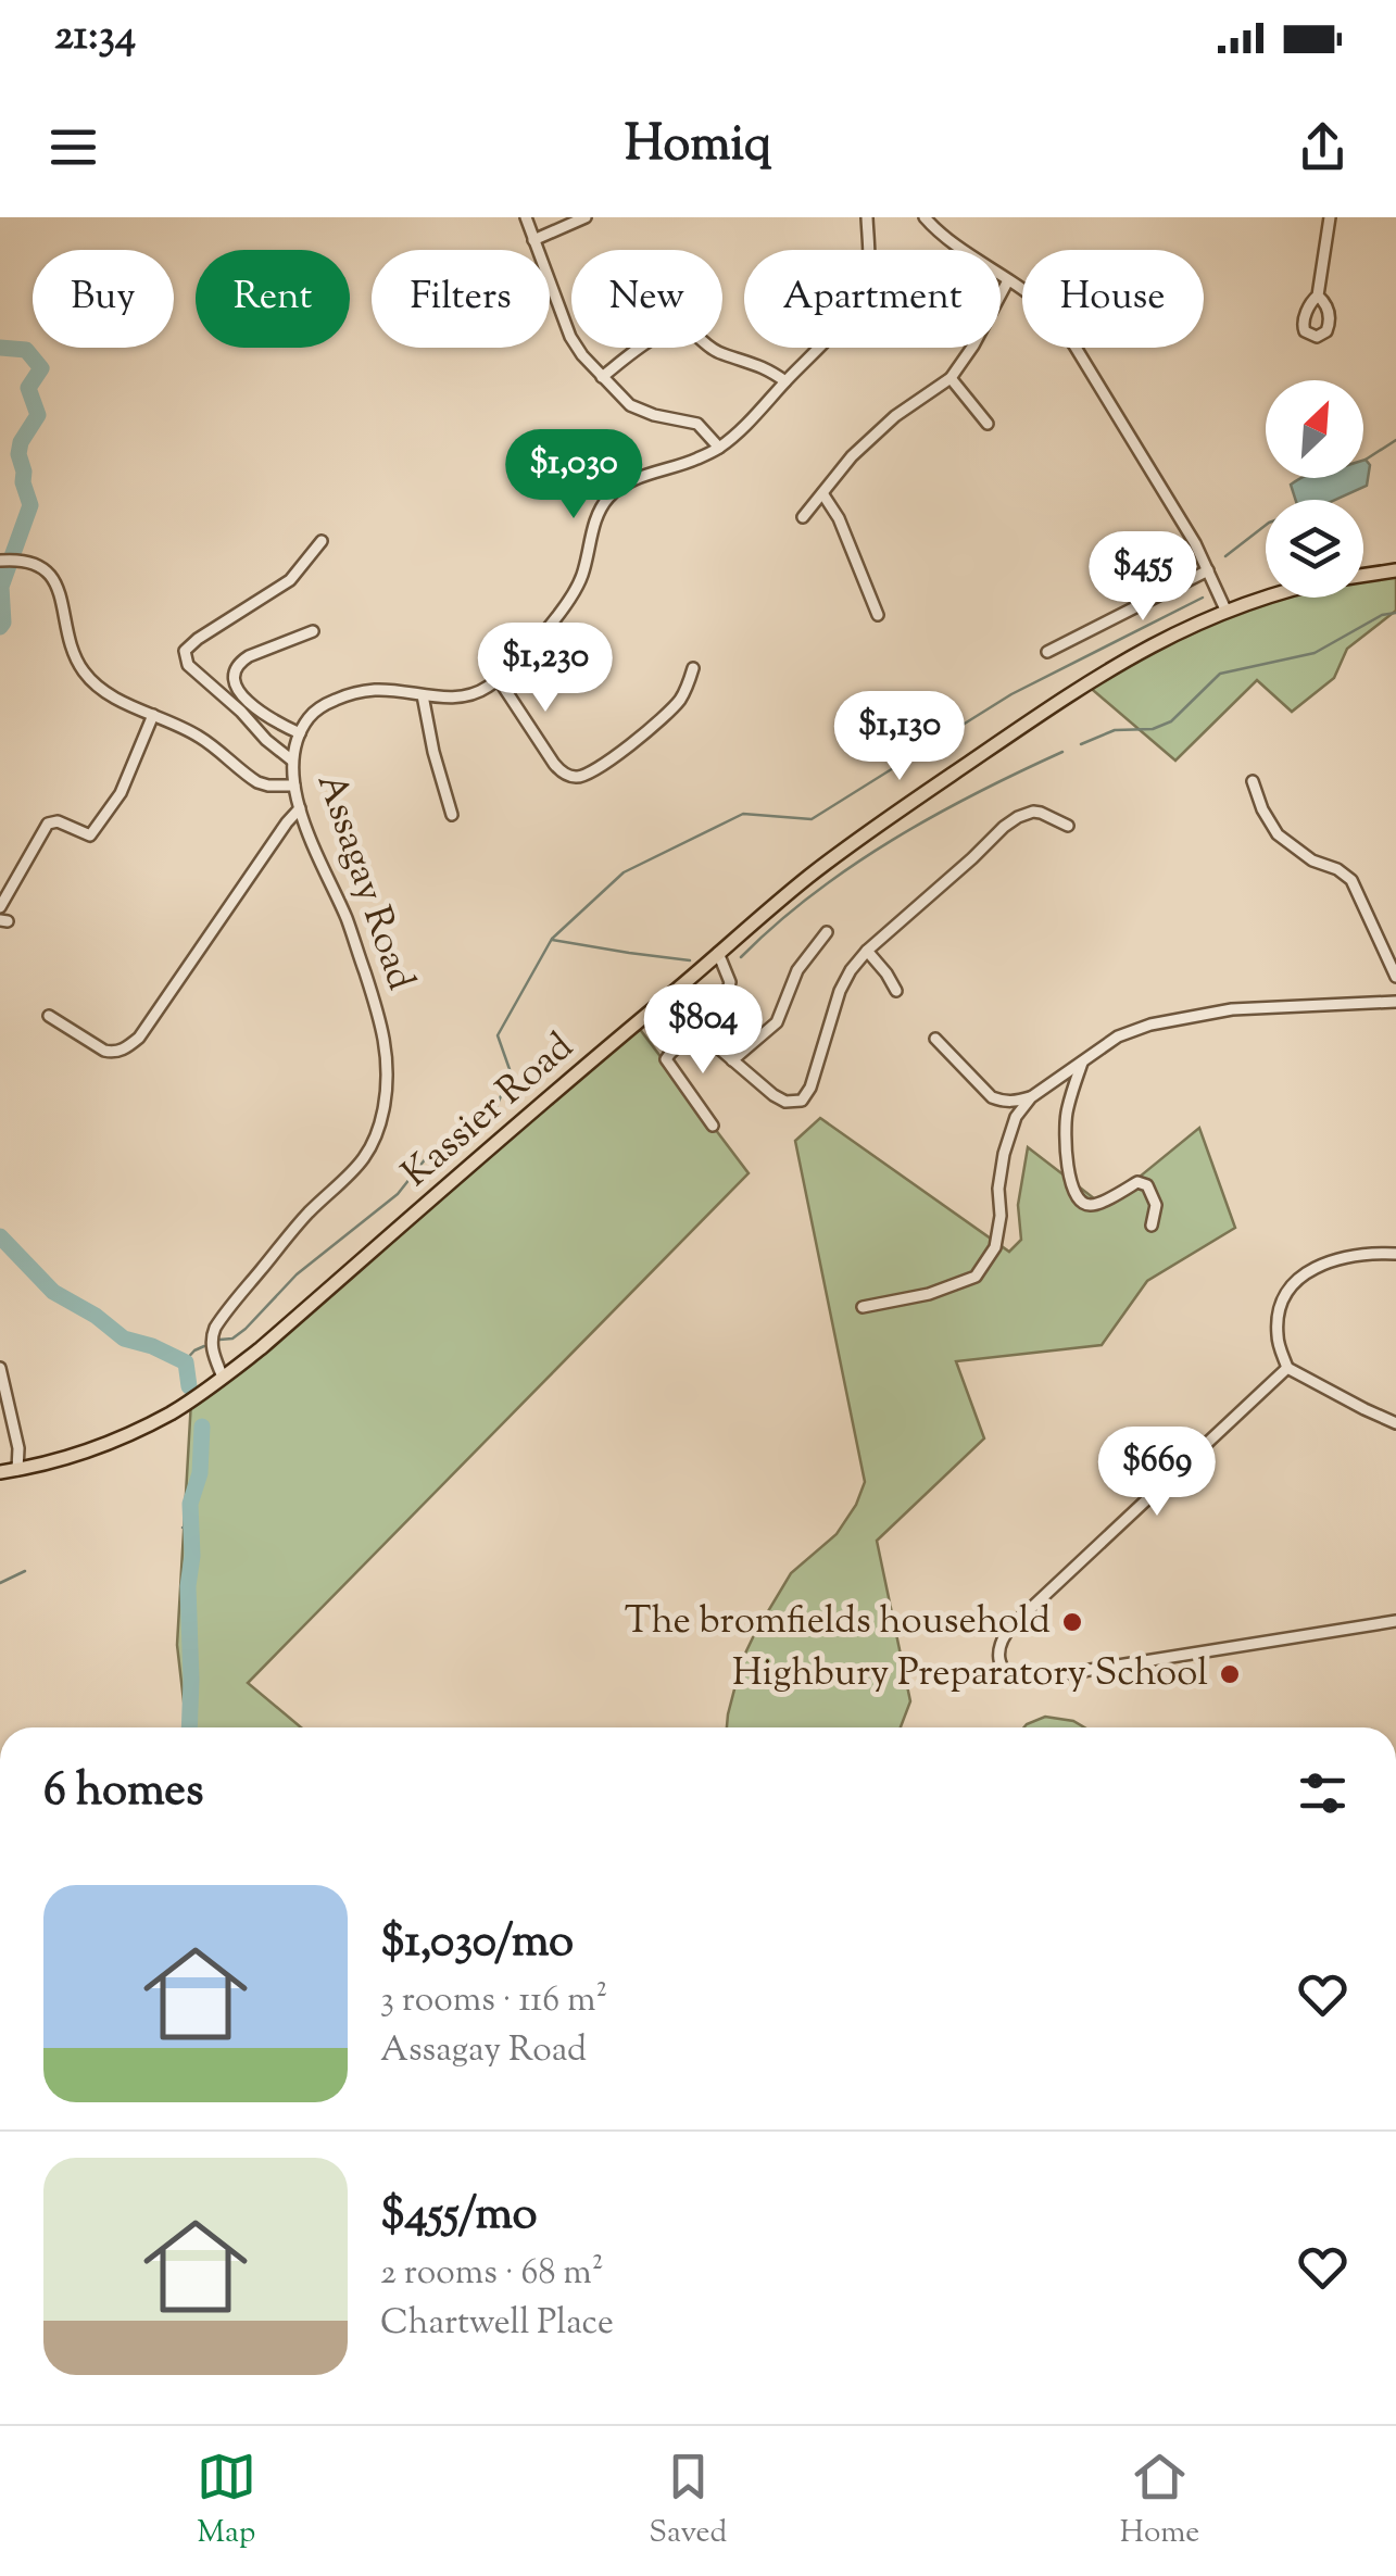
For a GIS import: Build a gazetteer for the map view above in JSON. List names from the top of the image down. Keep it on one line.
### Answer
{"streets":{"main road":["Kassier Road"],"street":["Assagay Road"]},"crossings":[["Assagay Road","Kassier Road"]],"places":["The bromfields household","Highbury Preparatory School"],"north":"top right","page":{"status":"21:34","header":"Homiq","chip":["Buy","Rent","Filters","New","Apartment","House"],"price":["$1,030","$455","$1,230","$1,130","$804","$669"],"heading":"6 homes","list":[{"name":"$1,030/mo","note":"3 rooms · 116 m² · Assagay Road"},{"name":"$455/mo","note":"2 rooms · 68 m² · Chartwell Place"}],"tabs":["Map","Saved","Home"]}}
